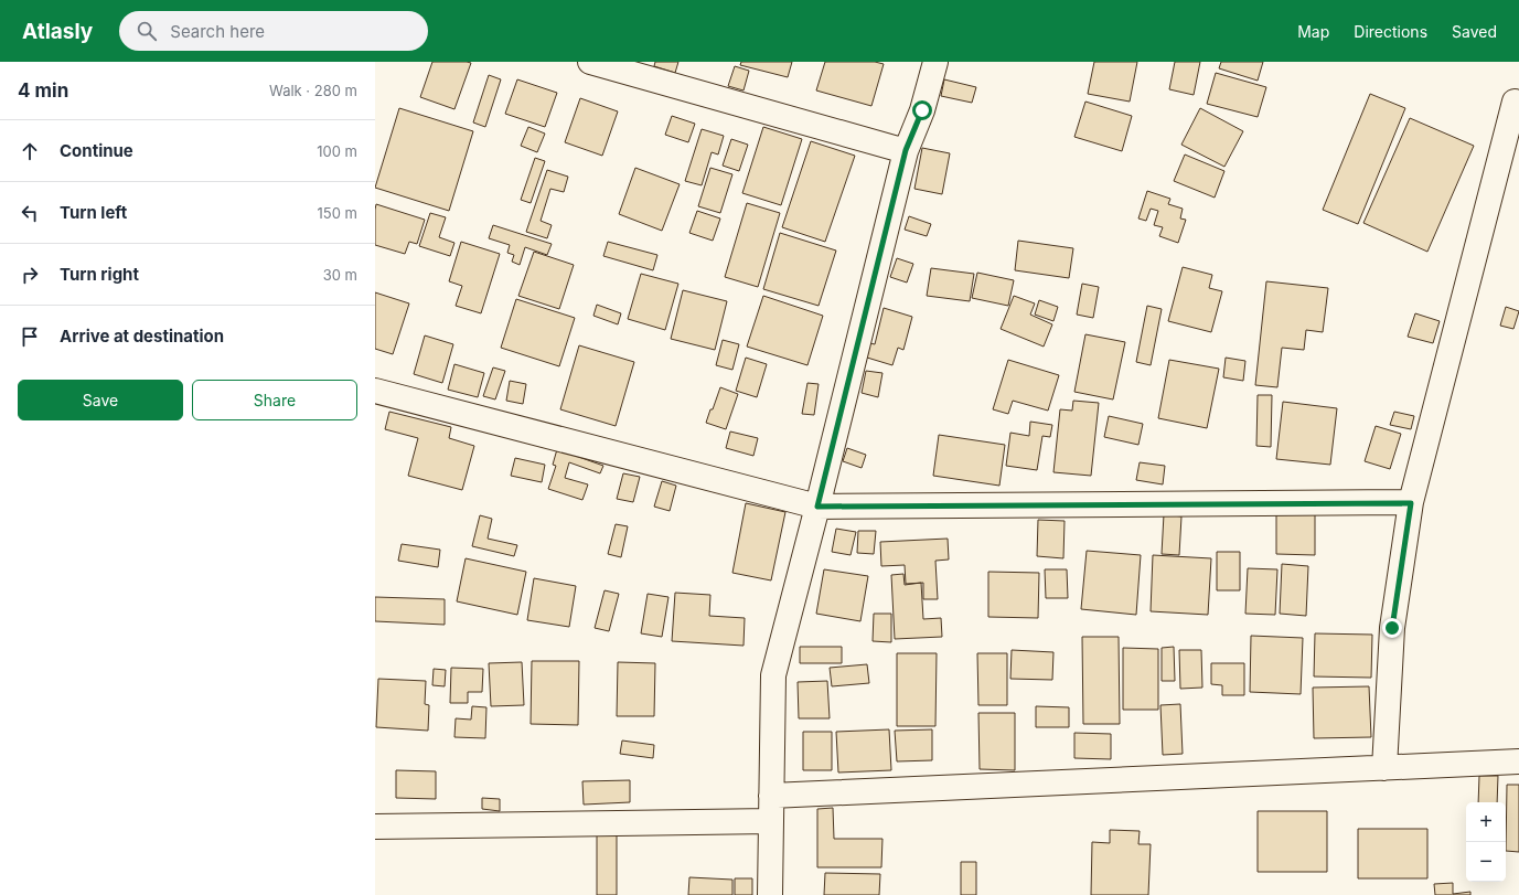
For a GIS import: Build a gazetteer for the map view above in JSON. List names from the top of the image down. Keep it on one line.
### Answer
{"page":{"header":"Atlasly","search":"Search here","nav":["Map","Directions","Saved"],"heading":["4 min","Walk · 280 m"],"list":[["Continue","100 m"],["Turn left","150 m"],["Turn right","30 m"],"Arrive at destination"],"buttons":["Save","Share"],"map_buttons":["+","−"]}}
